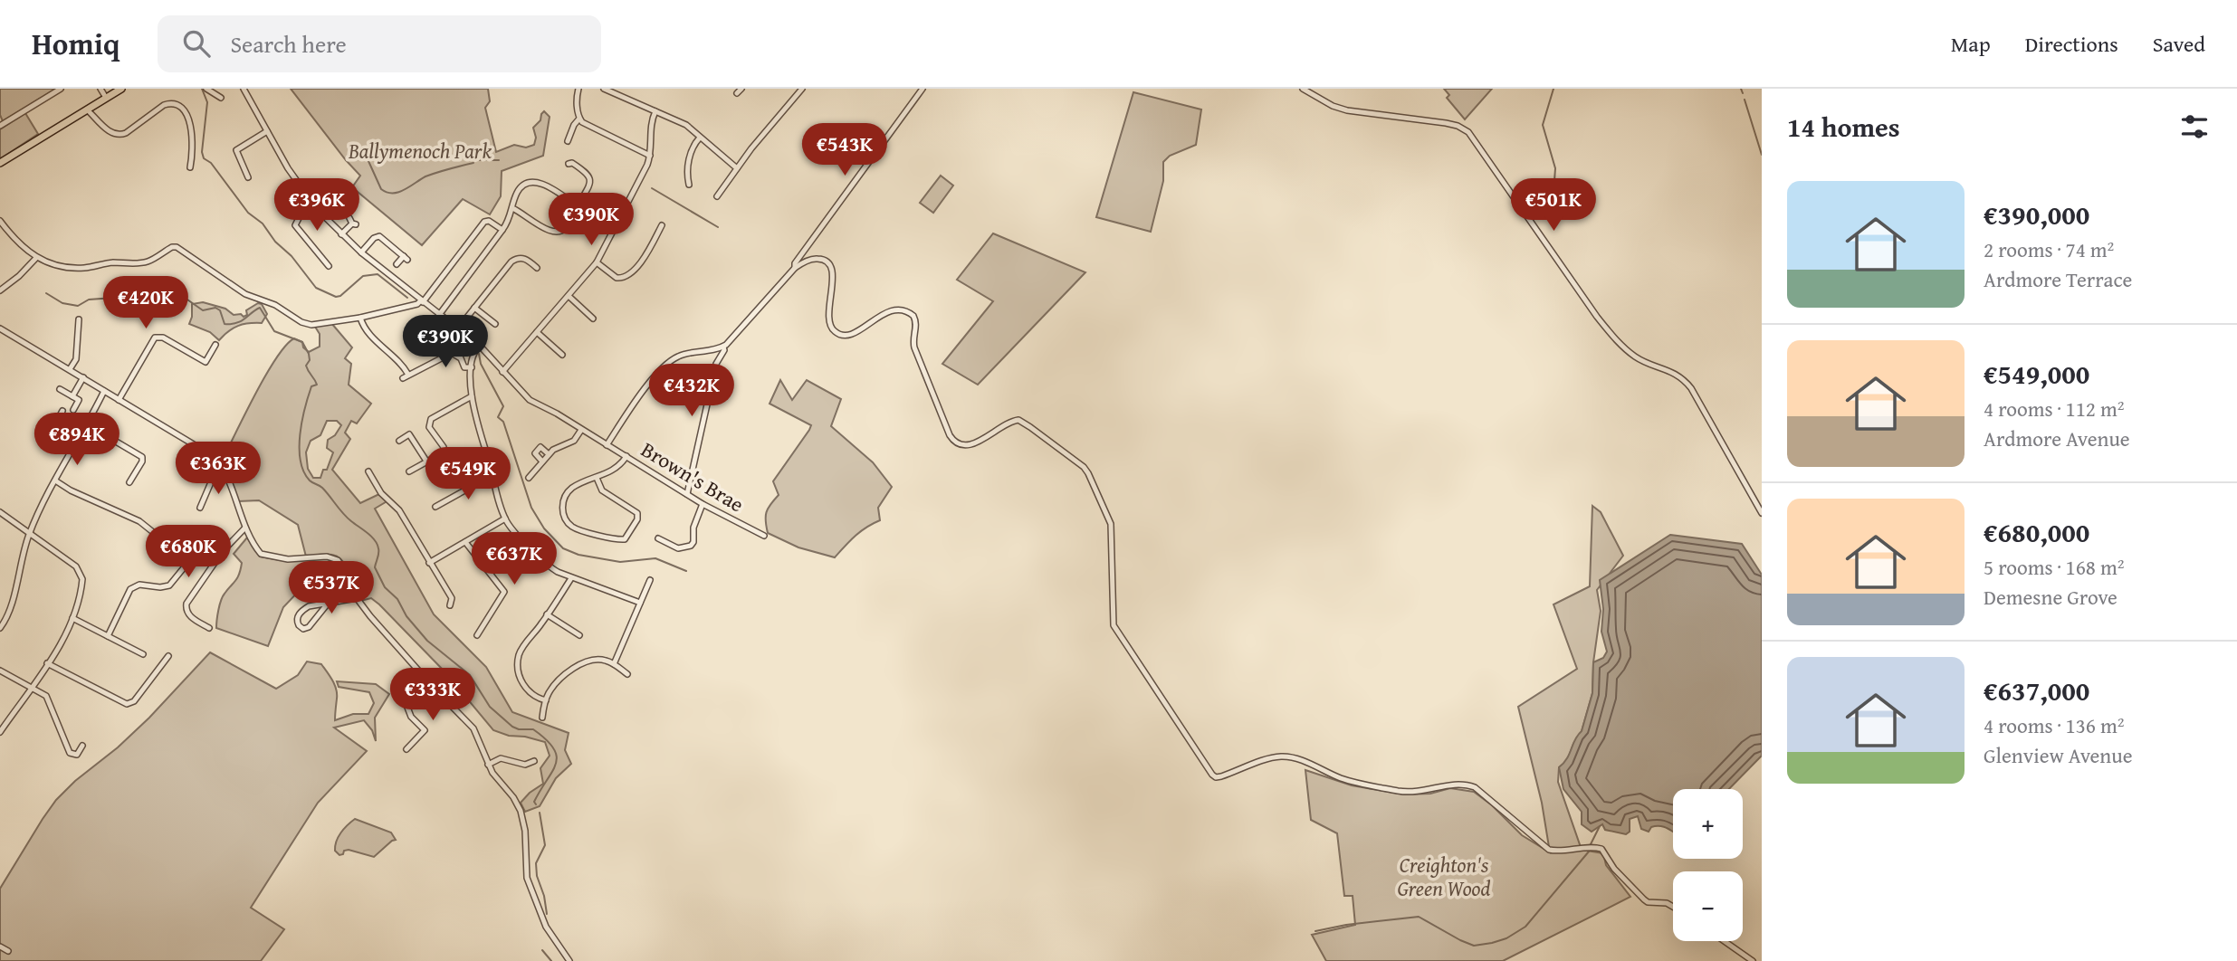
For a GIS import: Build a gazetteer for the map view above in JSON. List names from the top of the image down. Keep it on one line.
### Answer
{"streets":{"street":["Brown's Brae"]},"parks":["Ballymenoch Park","Creighton's Green Wood"],"page":{"header":"Homiq","search":"Search here","nav":["Map","Directions","Saved"],"heading":"14 homes","price":["€543K","€396K","€501K","€390K","€420K","€390K","€432K","€894K","€363K","€549K","€680K","€637K","€537K","€333K"],"list":[{"name":"€390,000","note":"2 rooms · 74 m² · Ardmore Terrace"},{"name":"€549,000","note":"4 rooms · 112 m² · Ardmore Avenue"},{"name":"€680,000","note":"5 rooms · 168 m² · Demesne Grove"},{"name":"€637,000","note":"4 rooms · 136 m² · Glenview Avenue"}],"map_buttons":["+","−"]}}
